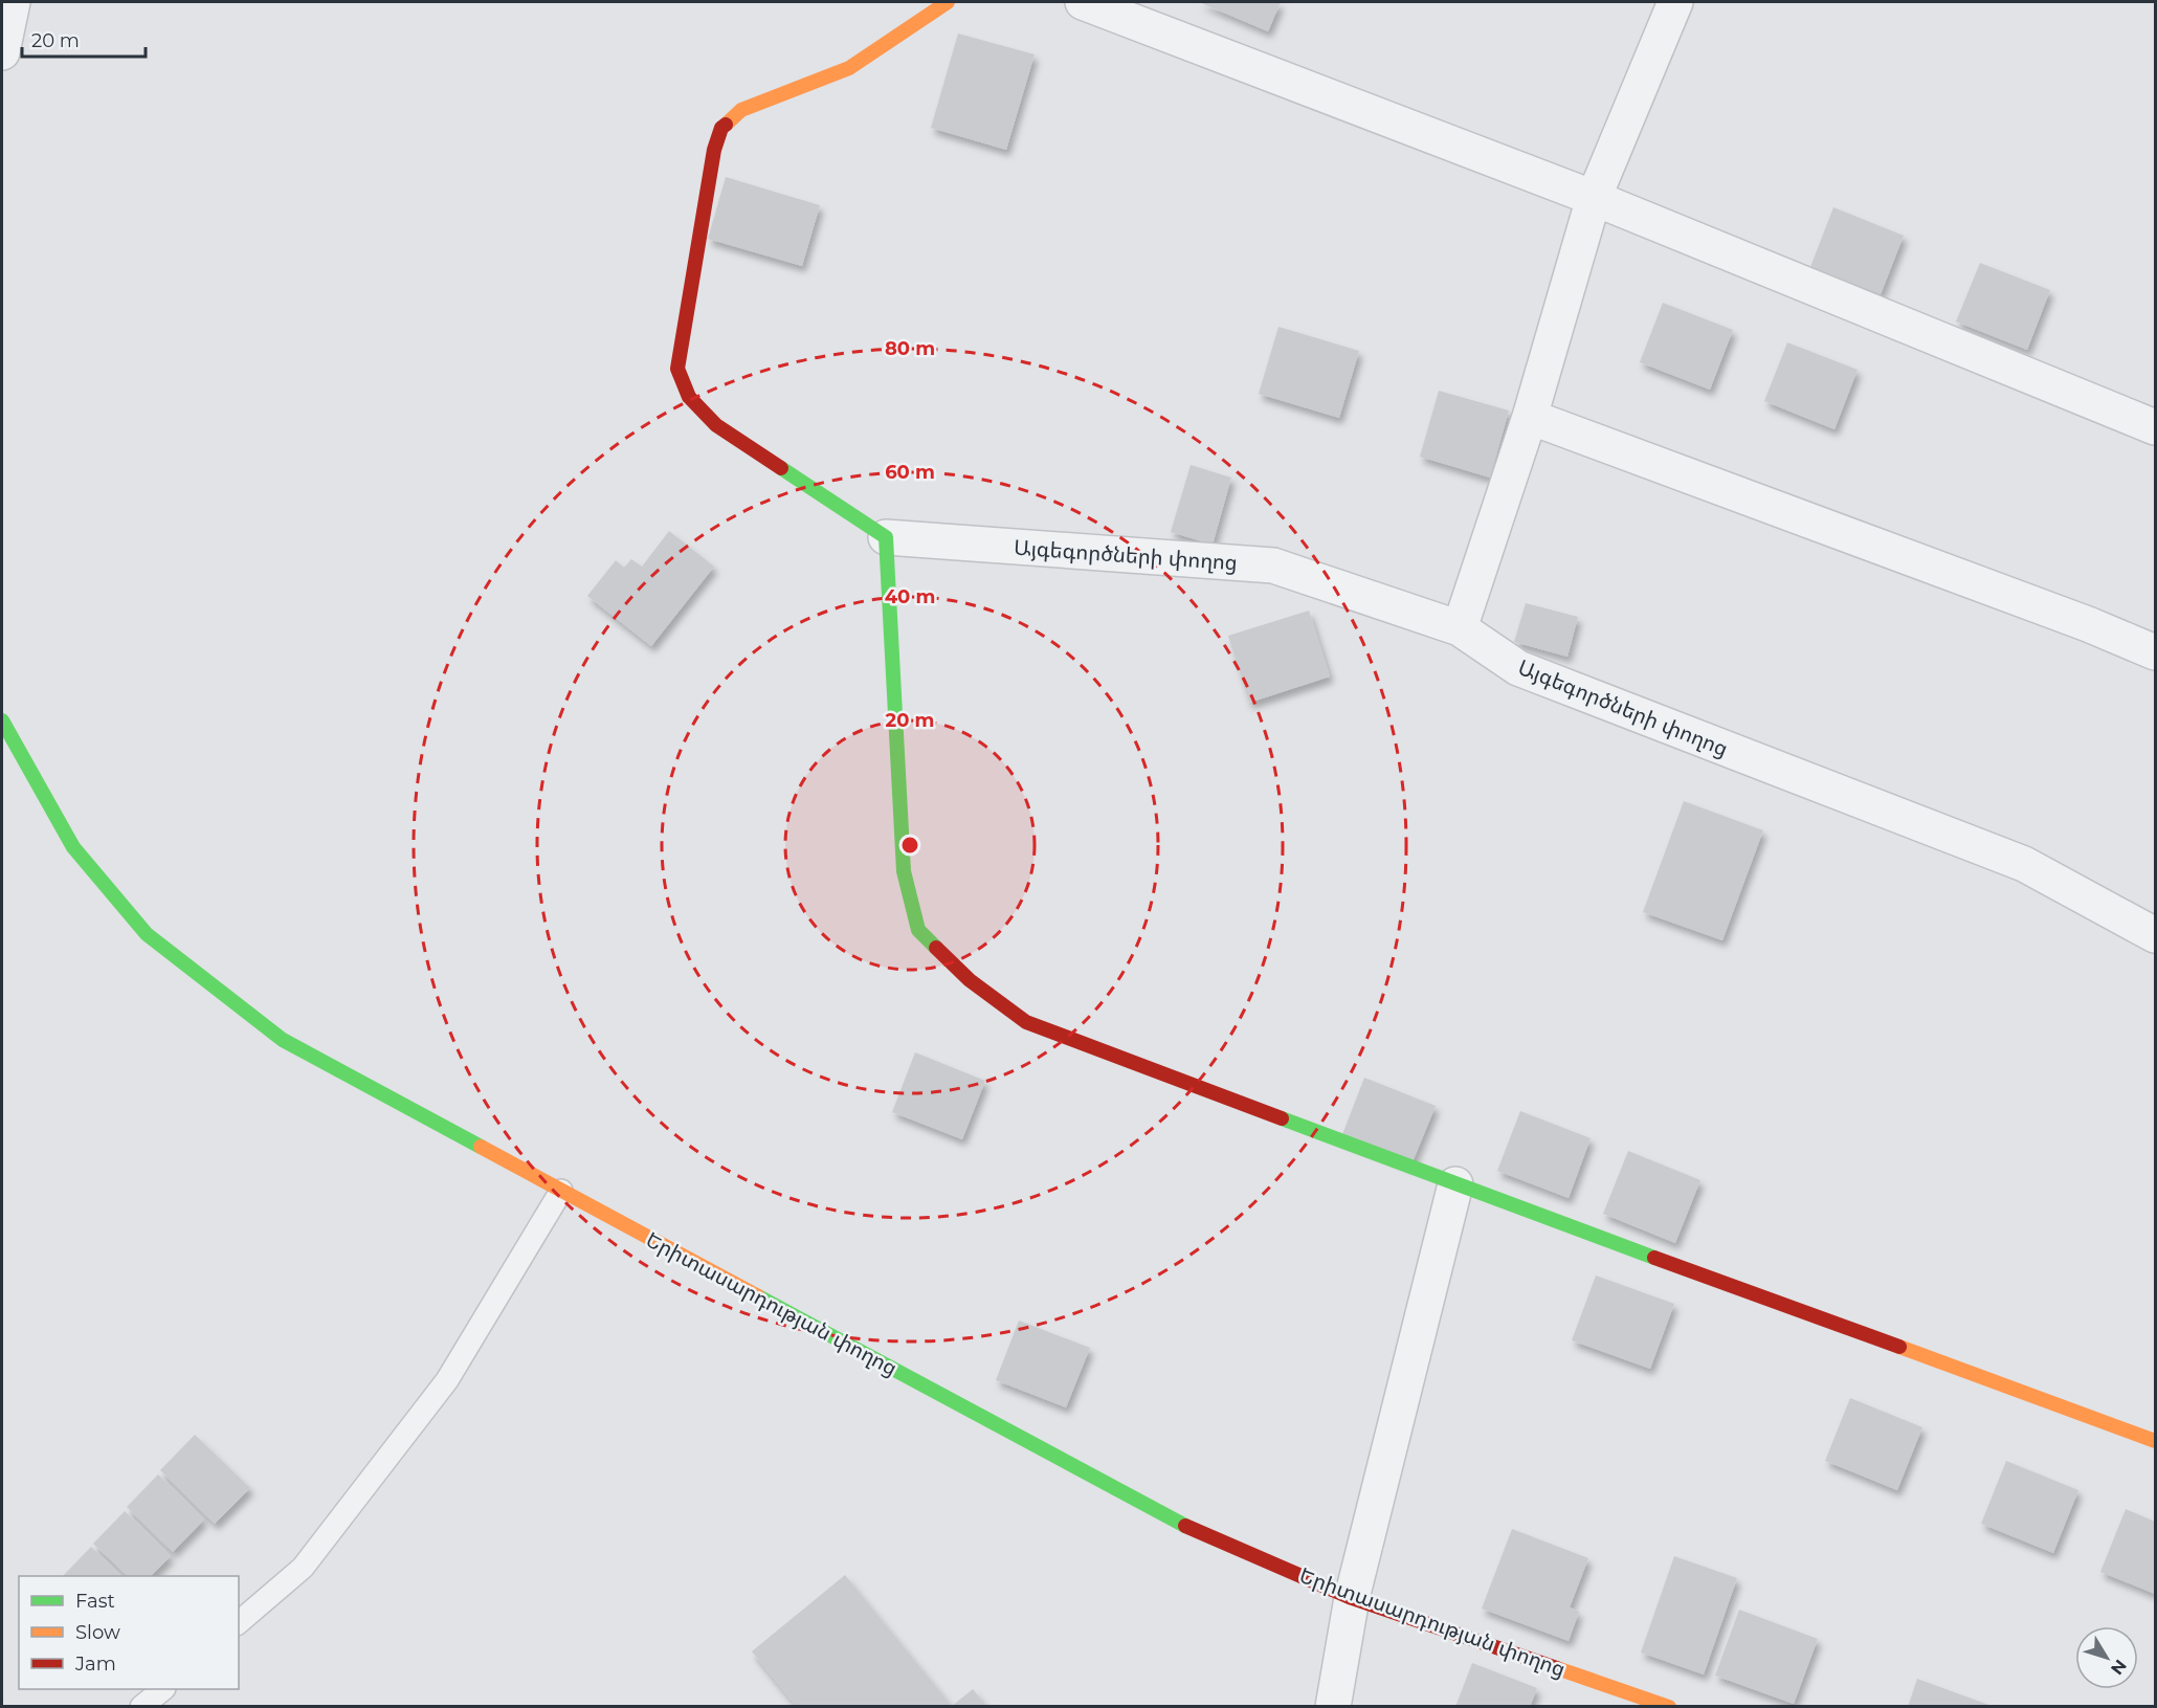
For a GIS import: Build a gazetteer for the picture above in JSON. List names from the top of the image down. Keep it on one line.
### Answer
{"streets":{"street":["Այգեգործների փողոց","Երիտասարդության փողոց"]},"legend":["Fast","Slow","Jam"],"scale_bar":"20 m","north":"bottom right","rings":["80 m","60 m","40 m","20 m"]}
